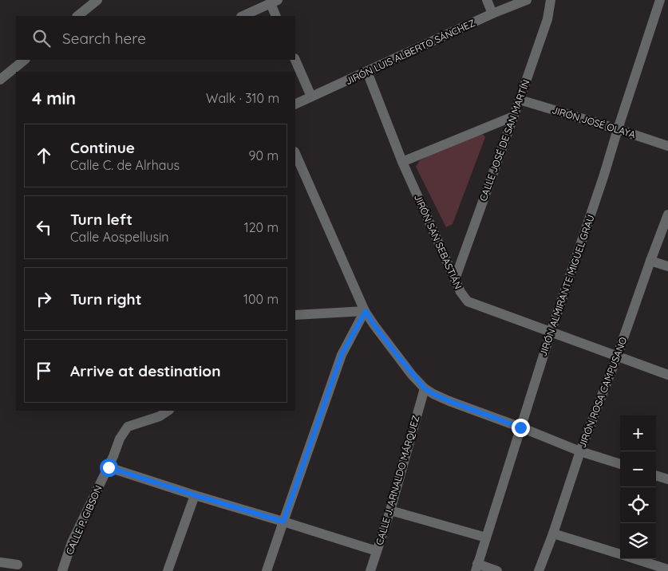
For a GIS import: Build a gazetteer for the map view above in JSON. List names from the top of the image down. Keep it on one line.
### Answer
{"streets":{"street":["JIRÓN LUIS ALBERTO SÁNCHEZ","JIRÓN JOSÉ OLAYA","CALLE JOSÉ DE SAN MARTÍN","JIRÓN SAN SEBASTIÁN","JIRÓN ALMIRANTE MIGUEL GRAU","JIRÓN ROSA CAMPUSANO","CALLE J. ARNALDO MÁRQUEZ","CALLE P. GIBSON"]},"crossings":[["JIRÓN LUIS ALBERTO SÁNCHEZ","JIRÓN SAN SEBASTIÁN"],["JIRÓN JOSÉ OLAYA","CALLE JOSÉ DE SAN MARTÍN"],["JIRÓN JOSÉ OLAYA","JIRÓN ALMIRANTE MIGUEL GRAU"],["CALLE JOSÉ DE SAN MARTÍN","JIRÓN SAN SEBASTIÁN"],["JIRÓN SAN SEBASTIÁN","JIRÓN ALMIRANTE MIGUEL GRAU"],["JIRÓN SAN SEBASTIÁN","JIRÓN ROSA CAMPUSANO"]],"page":{"search":"Search here","heading":["4 min","Walk · 310 m"],"list":[["Continue","Calle C. de Alrhaus","90 m"],["Turn left","Calle Aospellusin","120 m"],["Turn right","100 m"],"Arrive at destination"],"map_buttons":["+","−"]}}
